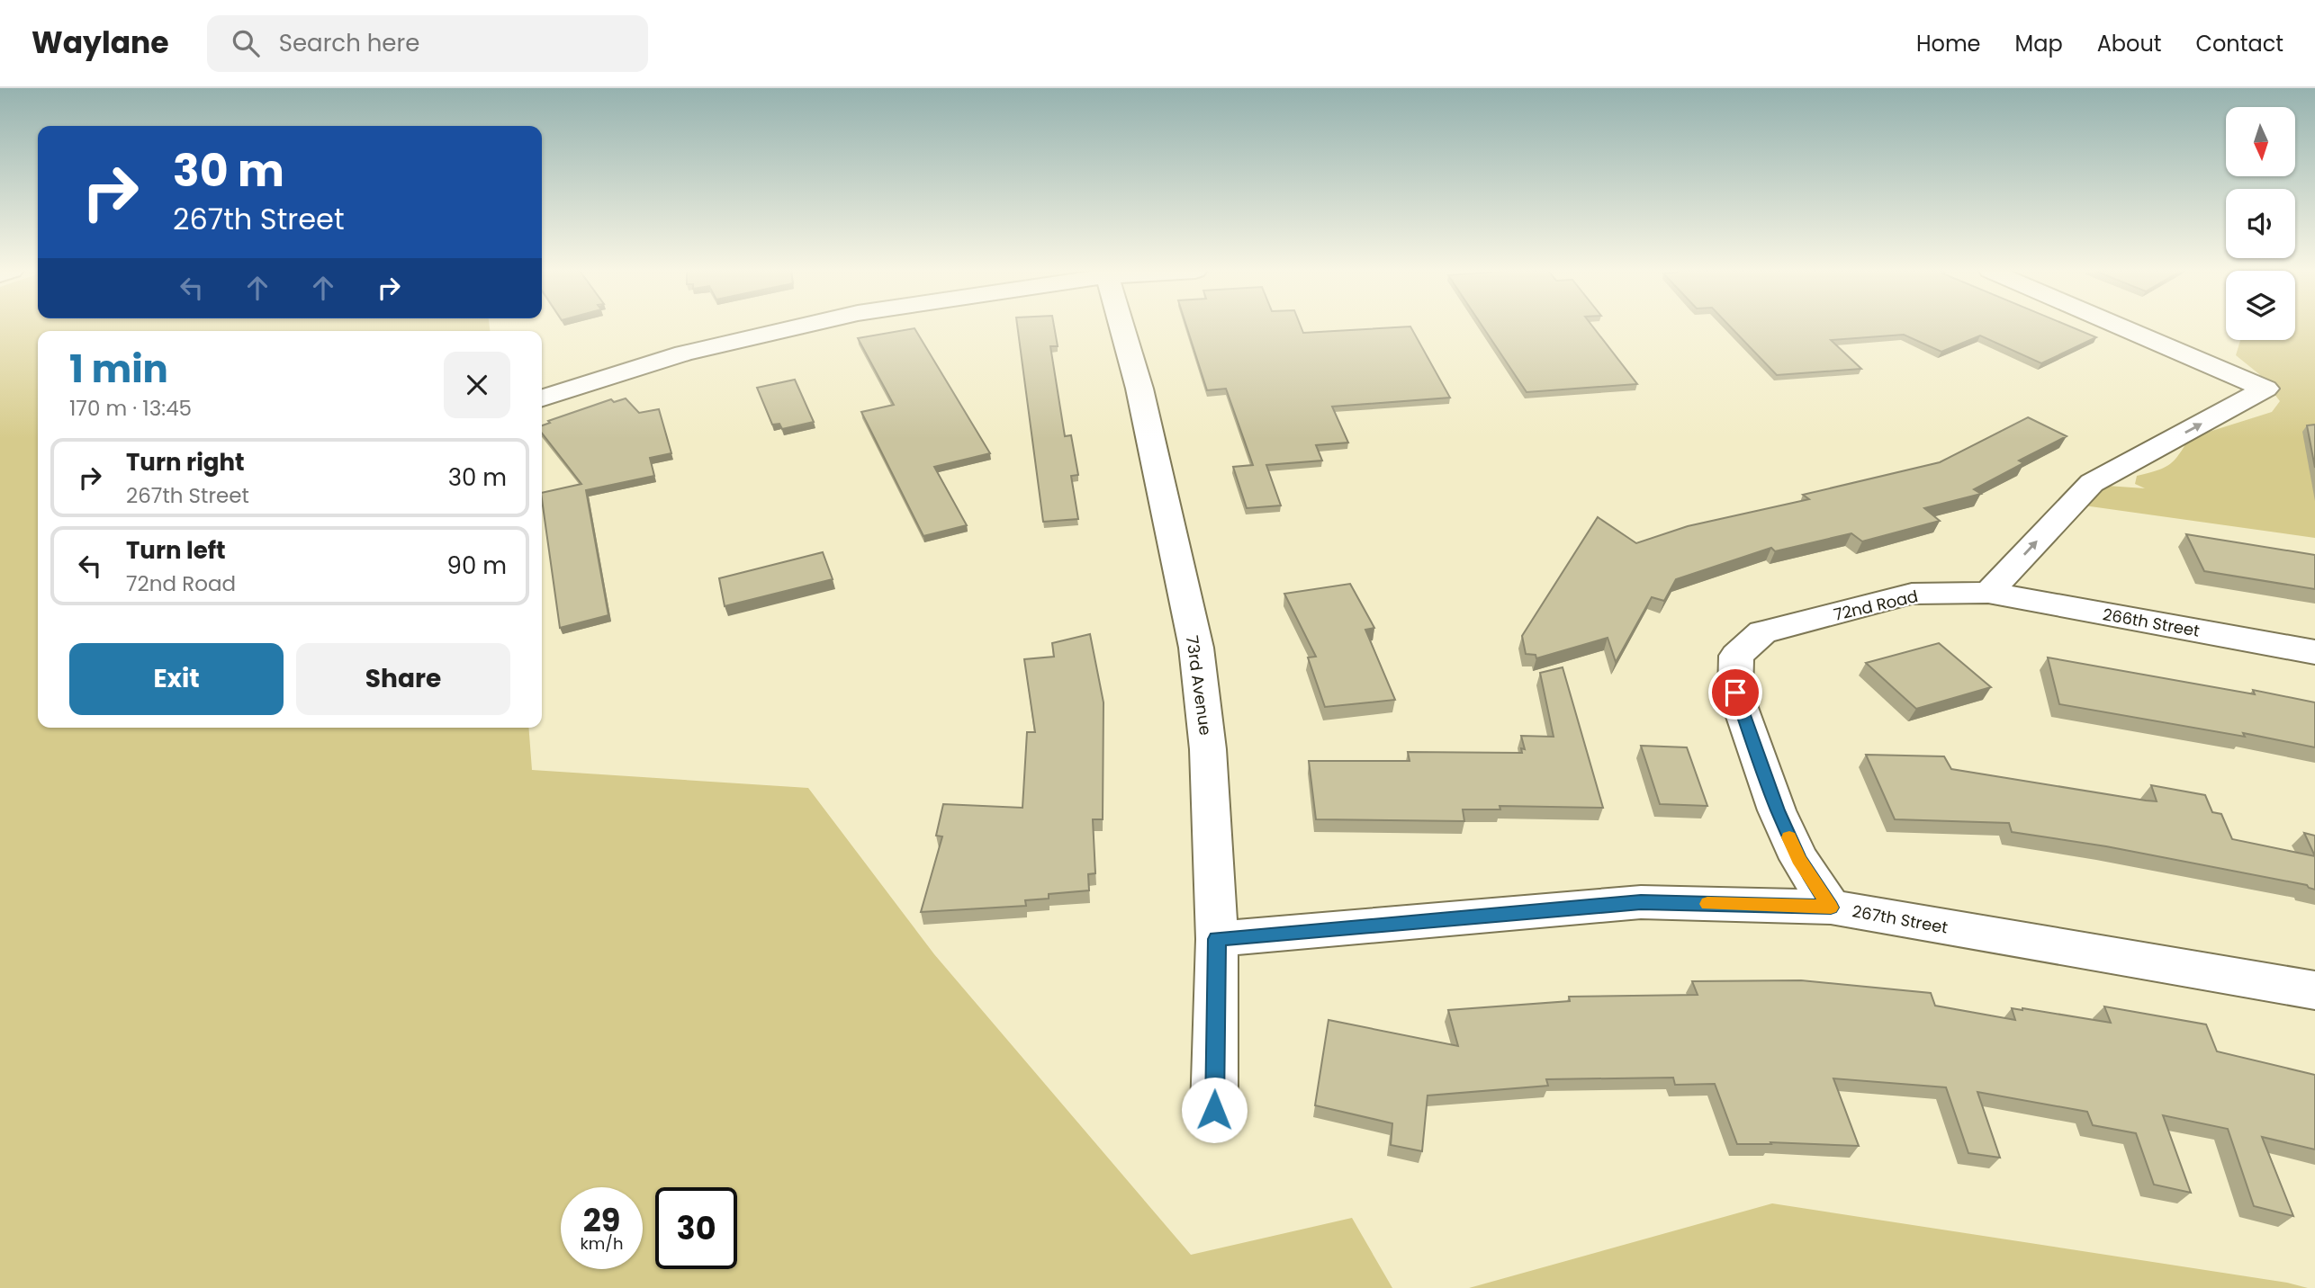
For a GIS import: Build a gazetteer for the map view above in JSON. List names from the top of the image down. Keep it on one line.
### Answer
{"streets":{"street":["72nd Road","266th Street","73rd Avenue","267th Street"]},"crossings":[["72nd Road","266th Street"],["72nd Road","267th Street"],["73rd Avenue","267th Street"]],"north":"bottom","page":{"header":"Waylane","search":"Search here","nav":["Home","Map","About","Contact"],"turn":["30 m","267th Street"],"heading":["1 min","170 m · 13:45"],"list":[{"name":"Turn right","note":"267th Street","value":"30 m"},{"name":"Turn left","note":"72nd Road","value":"90 m"}],"buttons":["Exit","Share"],"speed":"29 km/h","limit":"30"}}
